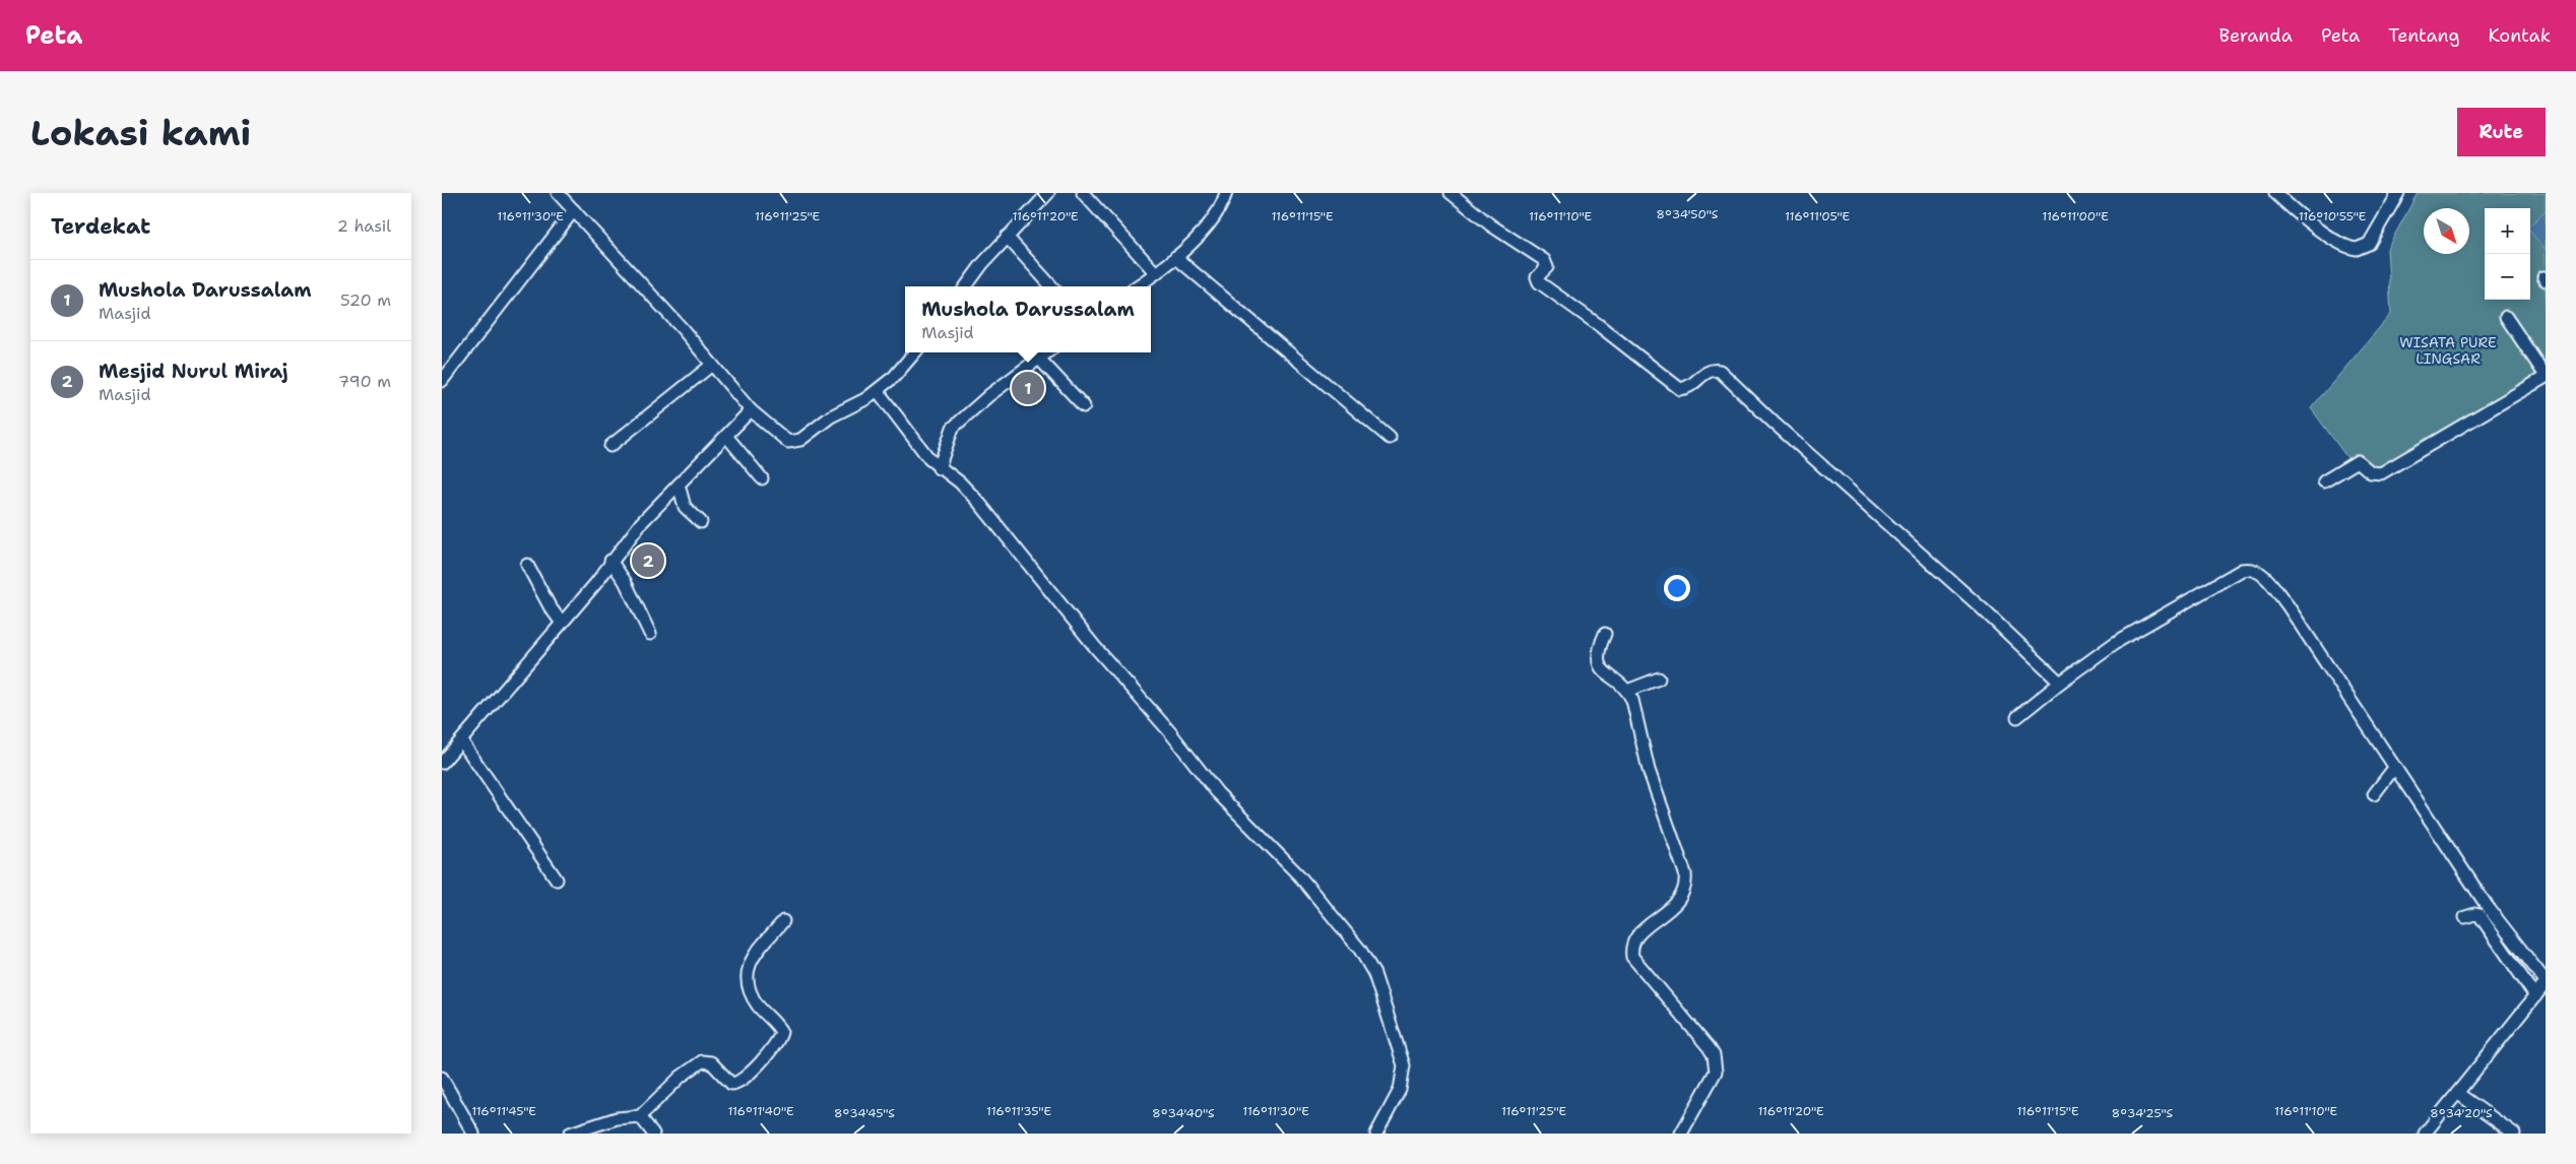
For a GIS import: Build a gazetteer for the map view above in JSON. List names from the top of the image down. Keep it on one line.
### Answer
{"parks":["WISATA PURE LINGSAR"],"north":"bottom right","page":{"header":"Peta","nav":["Beranda","Peta","Tentang","Kontak"],"buttons":"Rute","title":"Lokasi kami","heading":["Terdekat","2 hasil"],"map_buttons":["+","−"],"list":[{"mark":"1","name":"Mushola Darussalam","note":"Masjid","value":"520 m"},{"mark":"2","name":"Mesjid Nurul Miraj","note":"Masjid","value":"790 m"}],"popup":["Mushola Darussalam","Masjid"],"pins":["1","2"]},"coordinates":["8°34'50\"S","116°11'25\"E","116°11'20\"E","116°11'15\"E","116°11'10\"E","116°11'00\"E","116°11'30\"E","116°11'05\"E","116°10'55\"E","116°11'45\"E","116°11'40\"E","116°11'35\"E","8°34'45\"S","8°34'40\"S","8°34'25\"S","8°34'20\"S"]}
